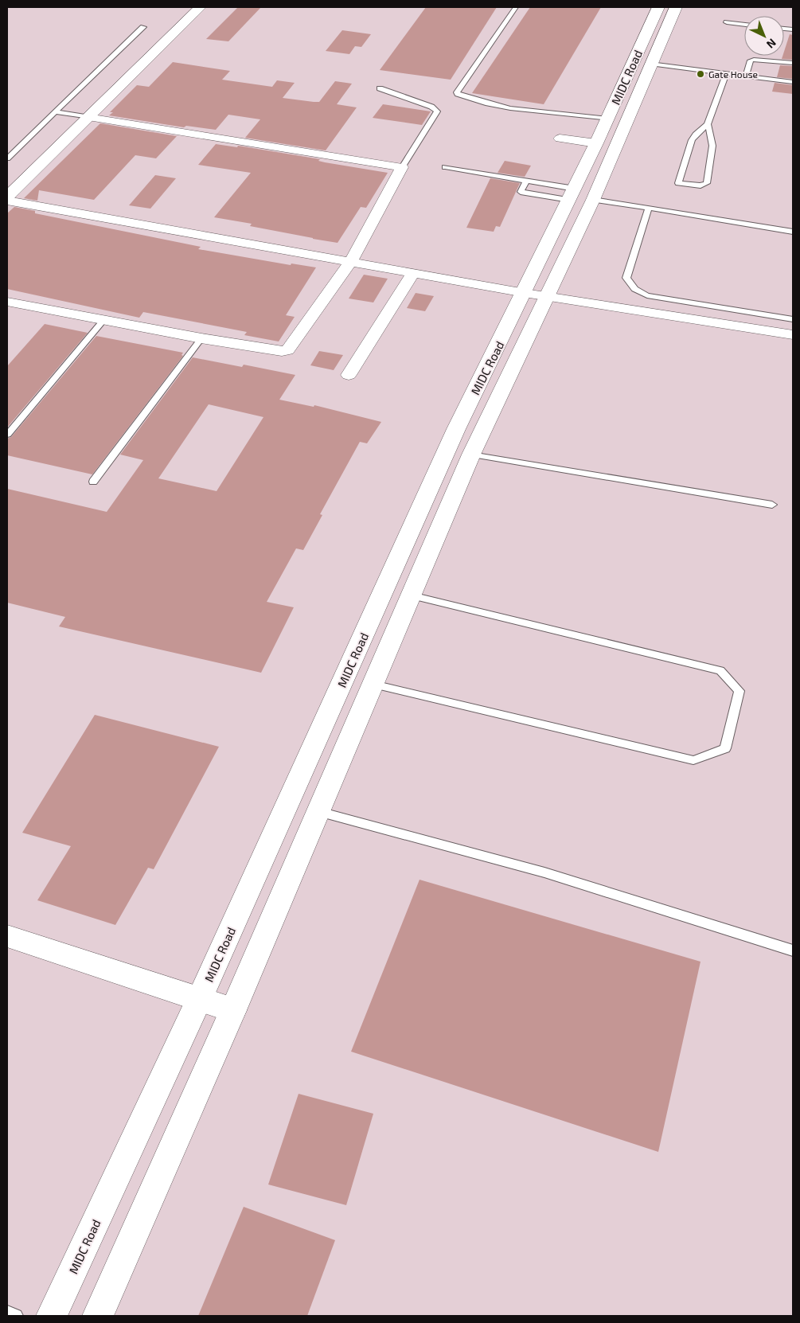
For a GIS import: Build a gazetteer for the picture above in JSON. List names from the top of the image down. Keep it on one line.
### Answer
{"streets":{"main road":["MIDC Road"]},"places":["Gate House"],"north":"bottom right"}
